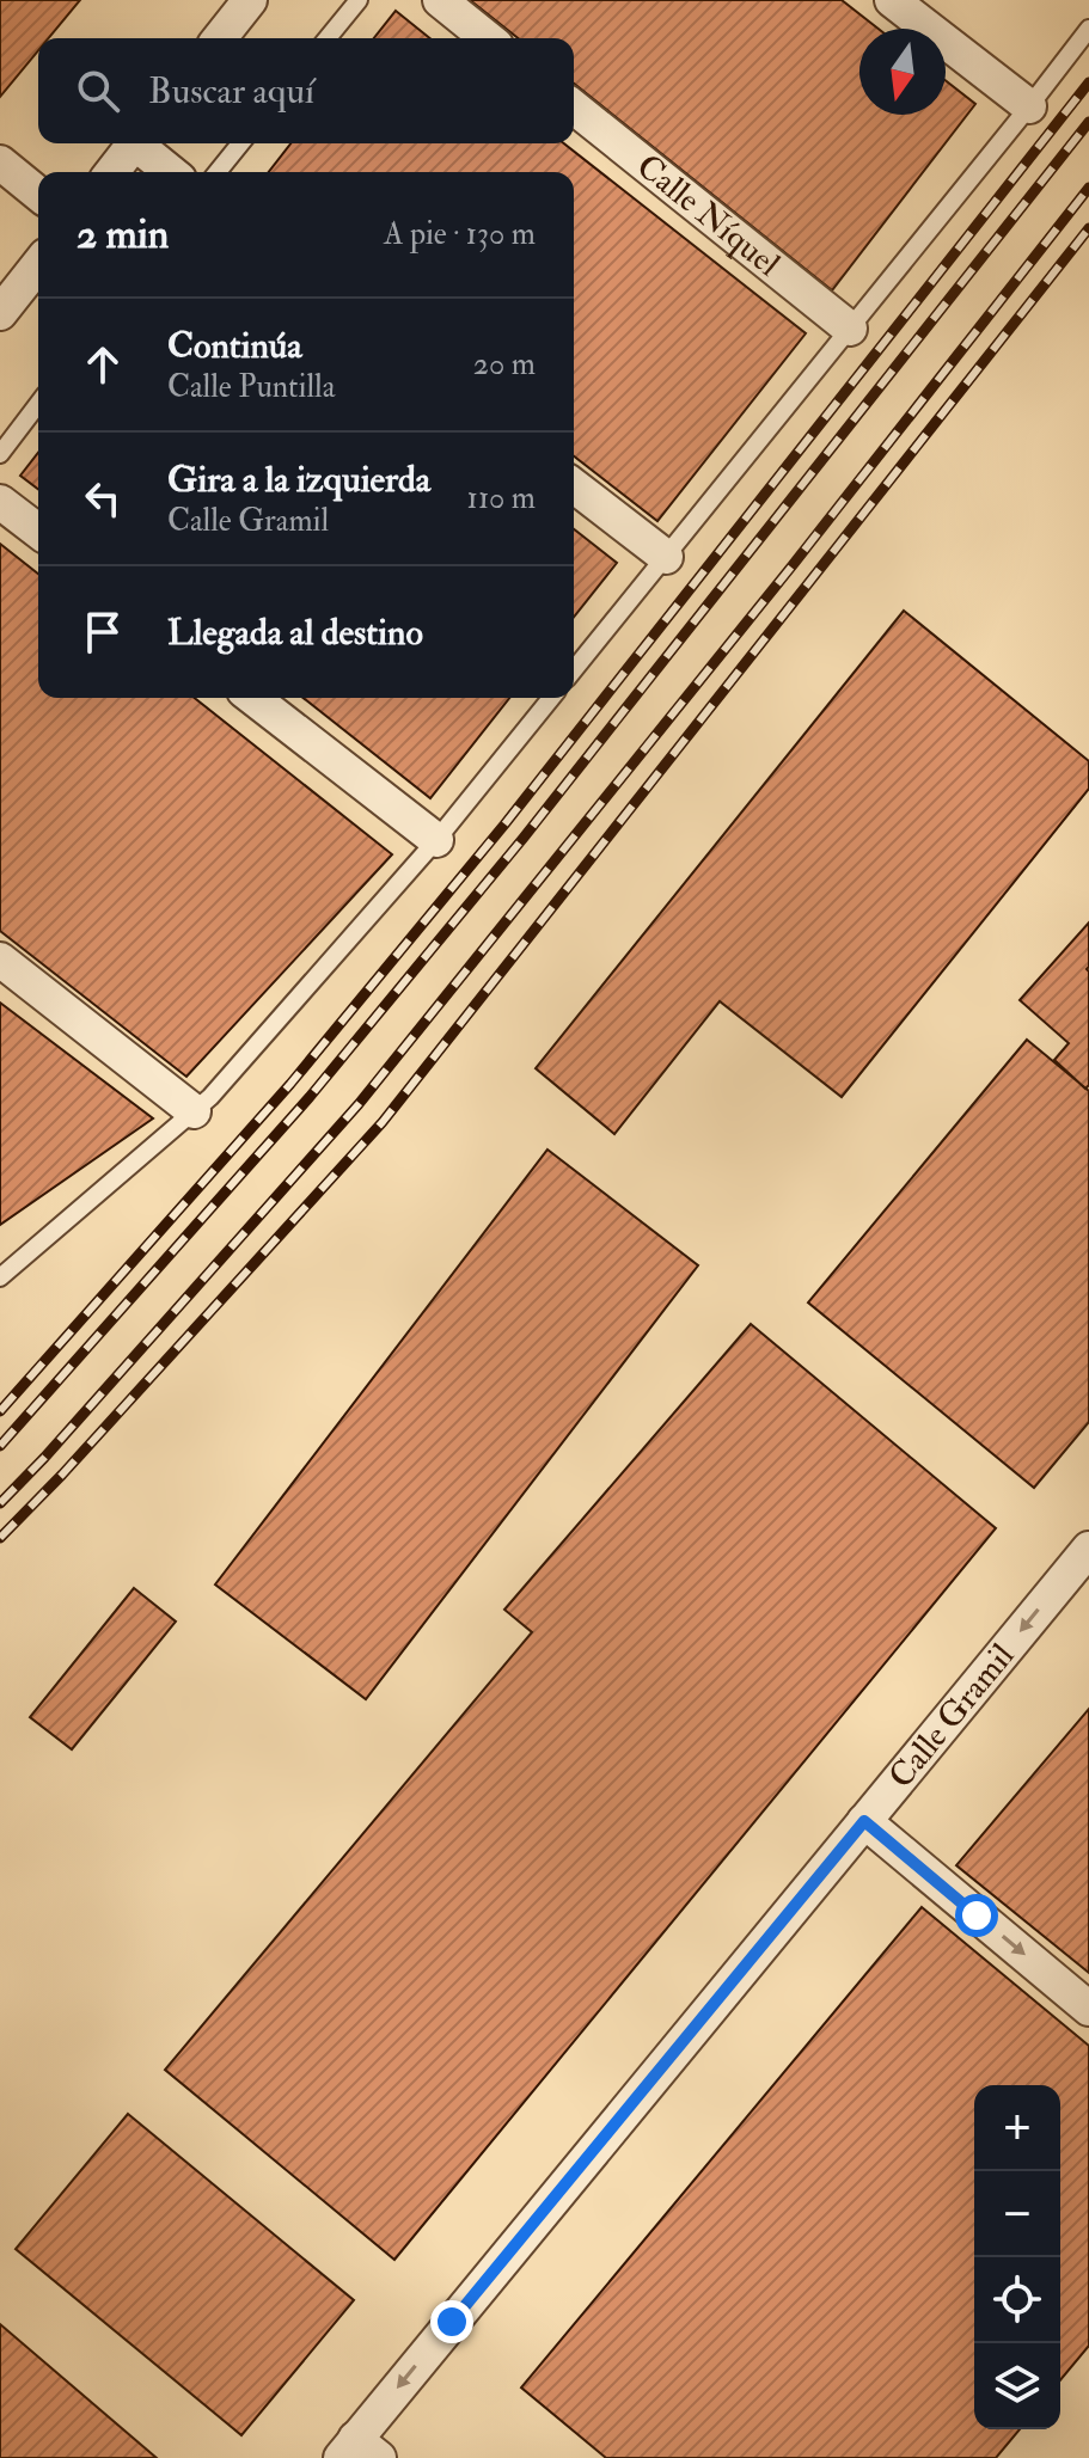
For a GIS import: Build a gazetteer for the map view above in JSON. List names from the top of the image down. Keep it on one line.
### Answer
{"streets":{"street":["Calle Níquel","Calle Gramil"]},"one_way":["Calle Gramil"],"north":"bottom","page":{"search":"Buscar aquí","heading":["2 min","A pie · 130 m"],"list":[["Continúa","Calle Puntilla","20 m"],["Gira a la izquierda","Calle Gramil","110 m"],"Llegada al destino"],"map_buttons":["+","−"]}}
